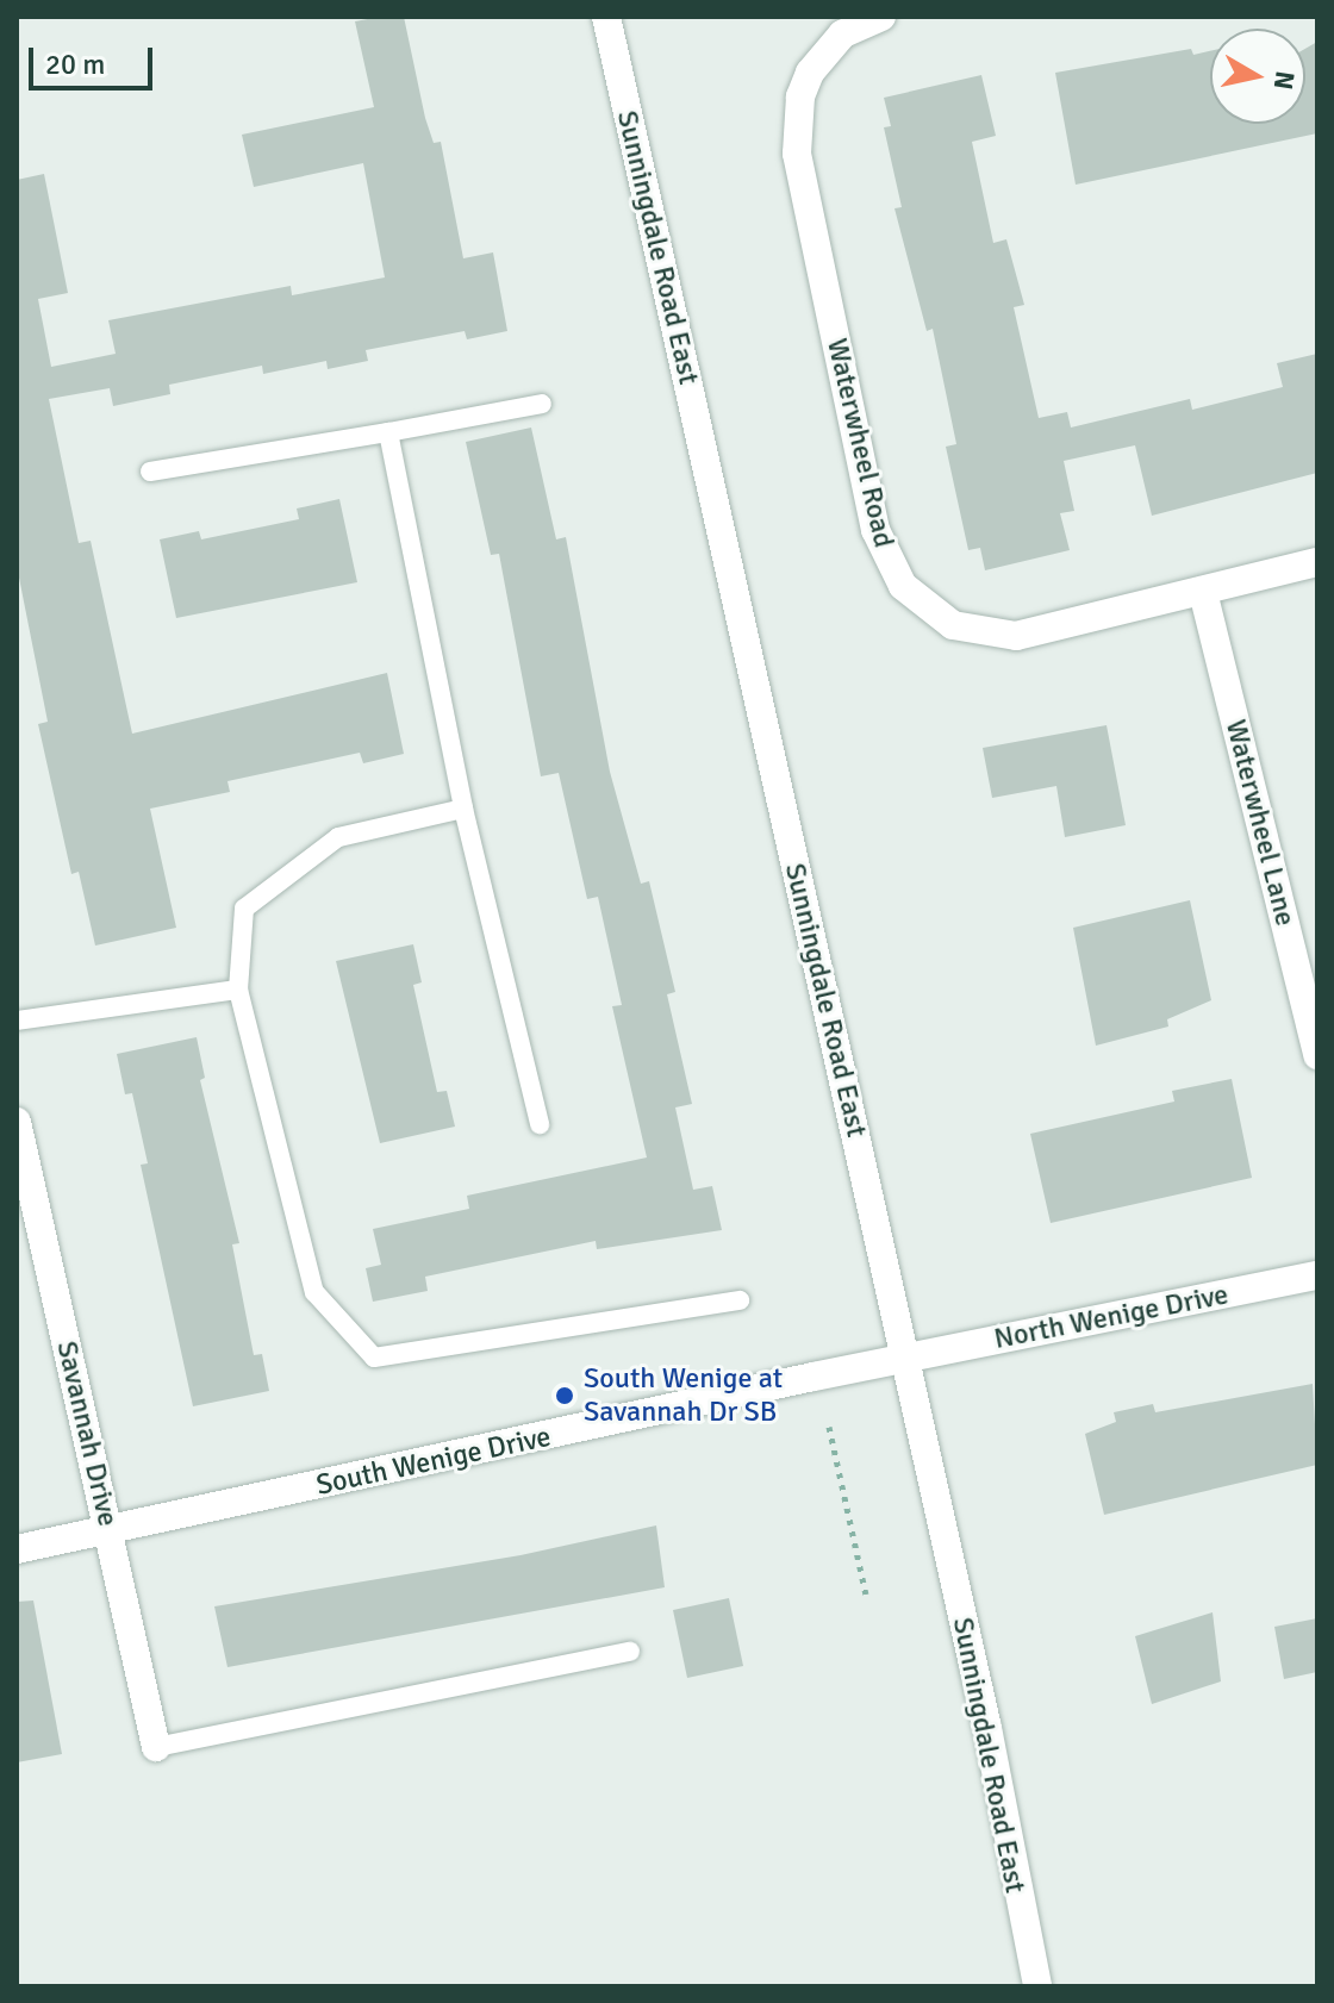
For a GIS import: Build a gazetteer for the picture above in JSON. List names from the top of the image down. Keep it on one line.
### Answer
{"streets":{"street":["Sunningdale Road East","Waterwheel Road","Waterwheel Lane","North Wenige Drive","Savannah Drive","South Wenige Drive"]},"crossings":[["Sunningdale Road East","North Wenige Drive"],["Sunningdale Road East","South Wenige Drive"],["Waterwheel Road","Waterwheel Lane"],["North Wenige Drive","South Wenige Drive"],["Savannah Drive","South Wenige Drive"]],"places":["South Wenige at Savannah Dr SB"],"scale_bar":"20 m","north":"right"}
